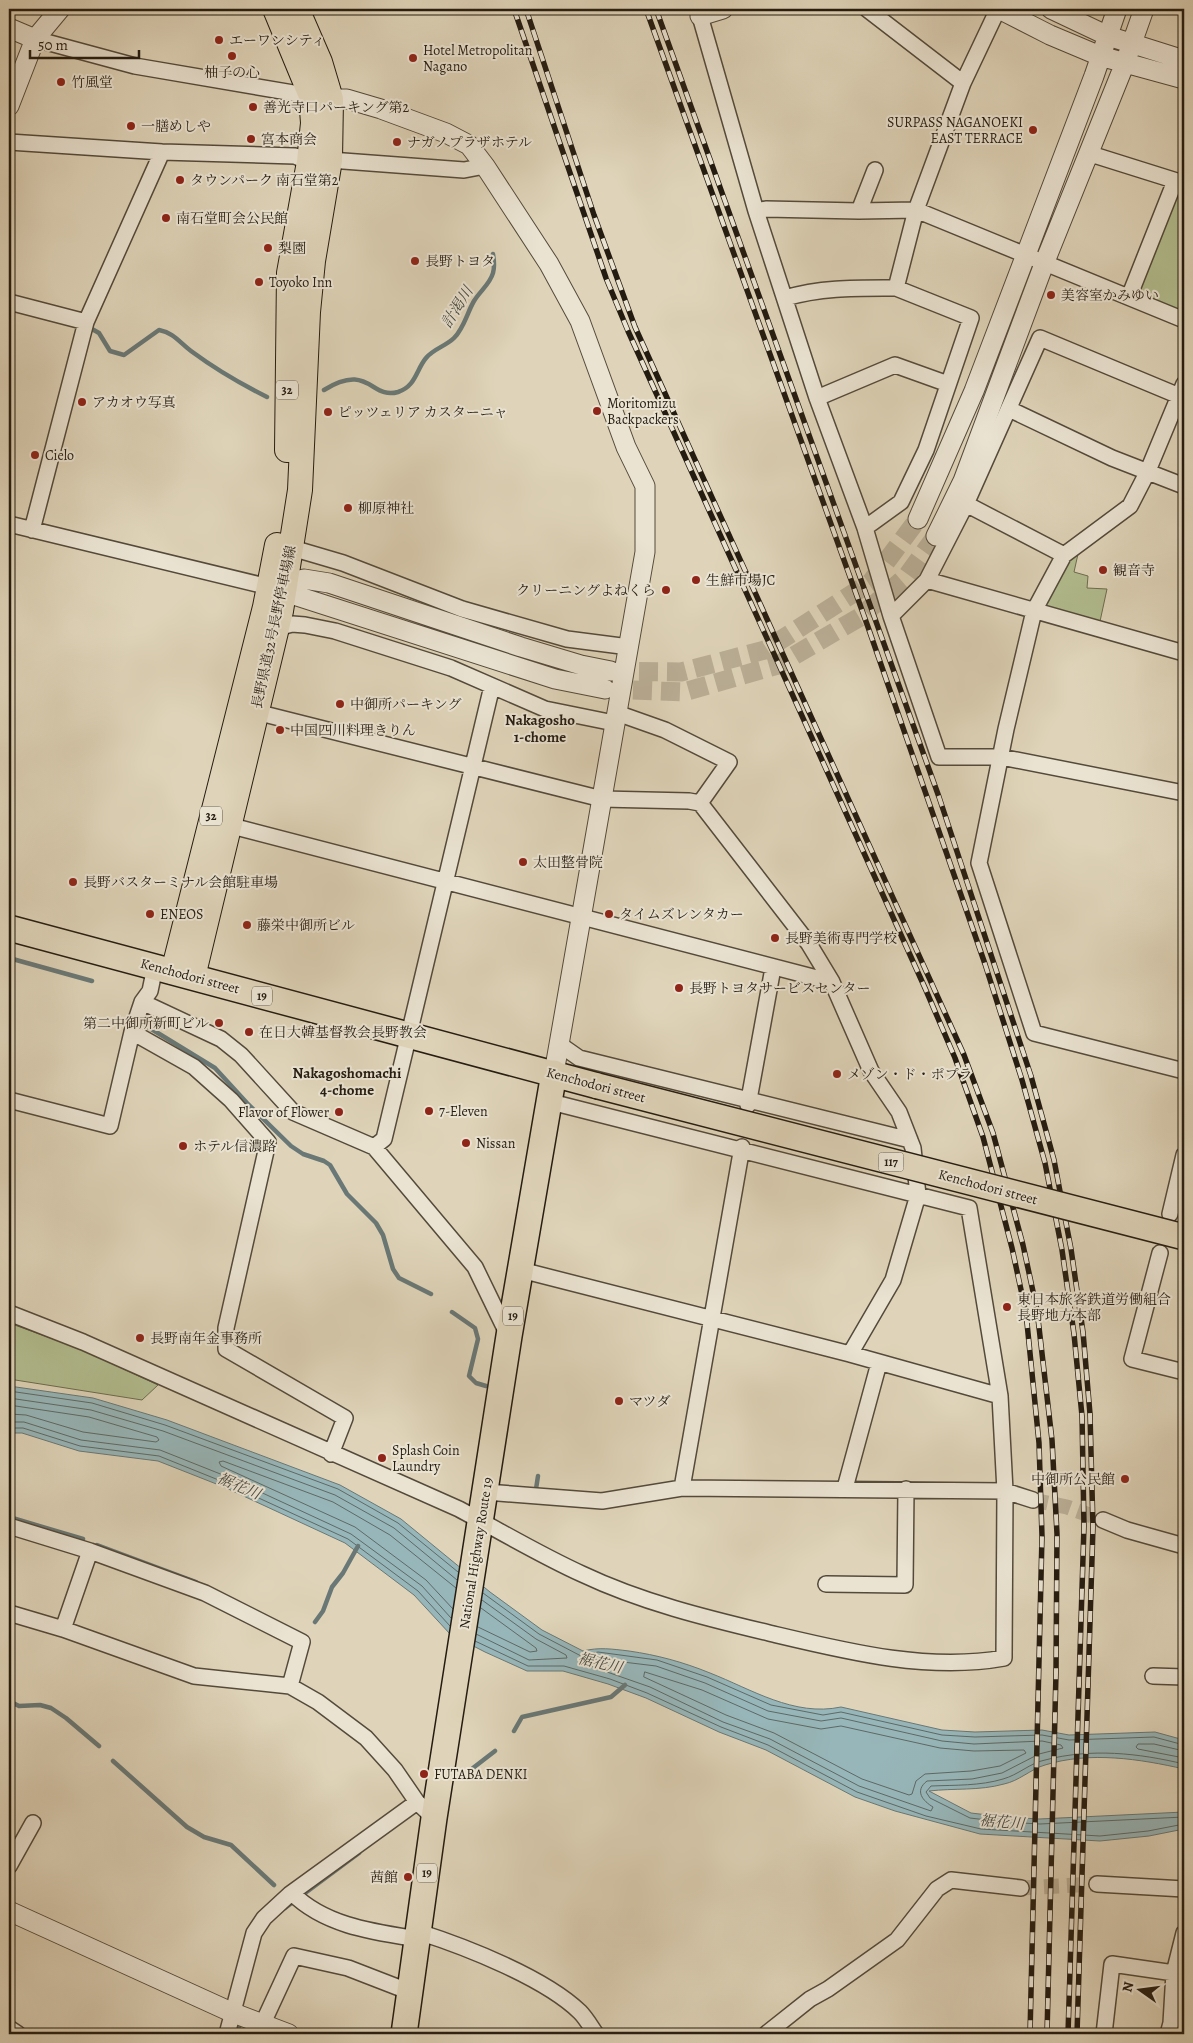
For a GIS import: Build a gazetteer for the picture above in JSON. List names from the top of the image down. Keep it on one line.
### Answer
{"streets":{"highway":["Kenchodori street","19","117","National Highway Route 19"],"main road":["32","長野県道32号長野停車場線"]},"crossings":[["長野県道32号長野停車場線","Kenchodori street"],["Kenchodori street","National Highway Route 19"]],"districts":["Nakagosho 1-chome","Nakagoshomachi 4-chome"],"water":["計渇川","裾花川"],"places":["エーワンシティ","柚子の心","Hotel Metropolitan Nagano","竹風堂","善光寺口パーキング第2","一膳めしや","SURPASS NAGANOEKI EAST TERRACE","宮本商会","ナガノプラザホテル","タウンパーク 南石堂第2","南石堂町会公民館","梨園","長野トヨタ","Toyoko Inn","美容室かみゆい","アカオウ写真","Moritomizu Backpackers","ピッツェリア カスターニャ","Cielo","柳原神社","観音寺","生鮮市場JC","クリーニングよねくら","中御所パーキング","中国四川料理きりん","太田整骨院","長野バスターミナル会館駐車場","ENEOS","タイムズレンタカー","藤栄中御所ビル","長野美術専門学校","長野トヨタサービスセンター","第二中御所新町ビル","在日大韓基督教会長野教会","メゾン・ド・ポプラ","7-Eleven","Flavor of Flower","Nissan","ホテル信濃路","東日本旅客鉄道労働組合 長野地方本部","長野南年金事務所","マツダ","Splash Coin Laundry","中御所公民館","FUTABA DENKI","茜館"],"scale_bar":"50 m","north":"left"}
